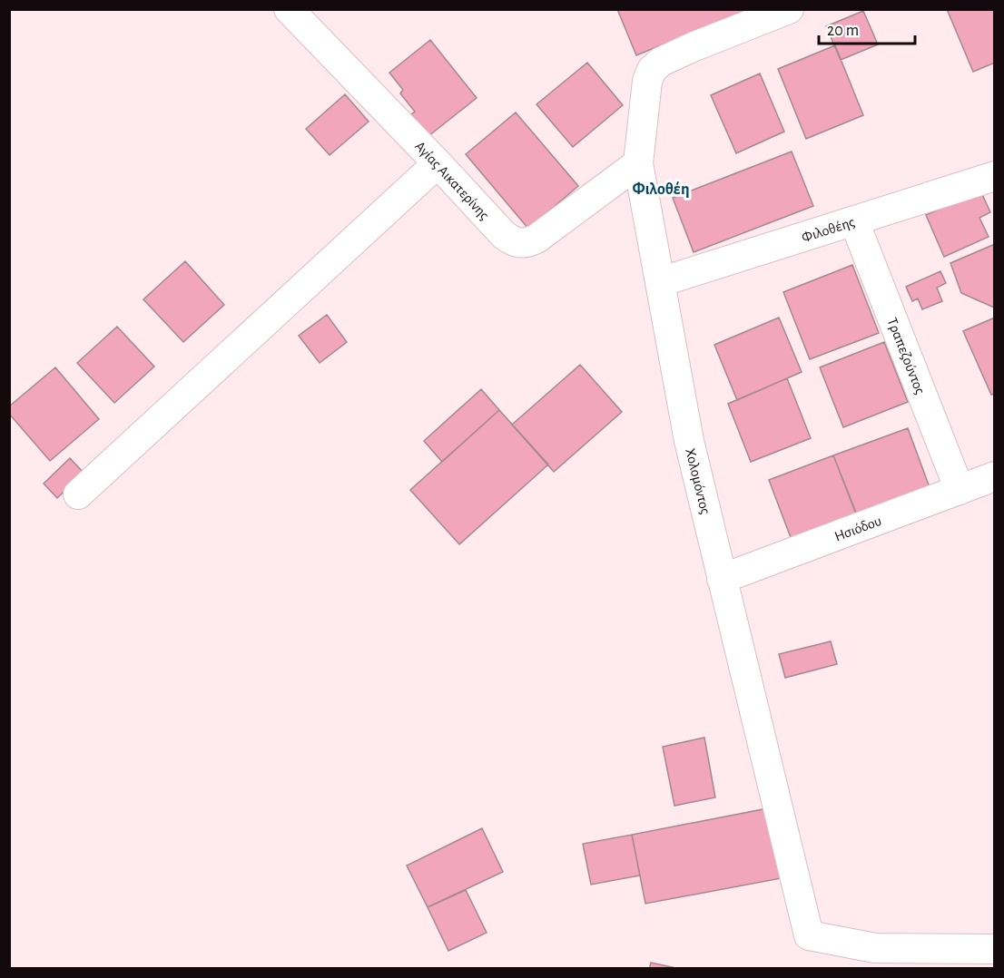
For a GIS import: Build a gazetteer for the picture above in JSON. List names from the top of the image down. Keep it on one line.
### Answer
{"streets":{"street":["Αγίας Αικατερίνης","Φιλοθέης","Τραπεζούντος","Χολομόντος","Ησιόδου"]},"crossings":[["Αγίας Αικατερίνης","Χολομόντος"],["Φιλοθέης","Τραπεζούντος"],["Φιλοθέης","Χολομόντος"],["Τραπεζούντος","Ησιόδου"],["Χολομόντος","Ησιόδου"]],"districts":["Φιλοθέη"],"scale_bar":"20 m"}
